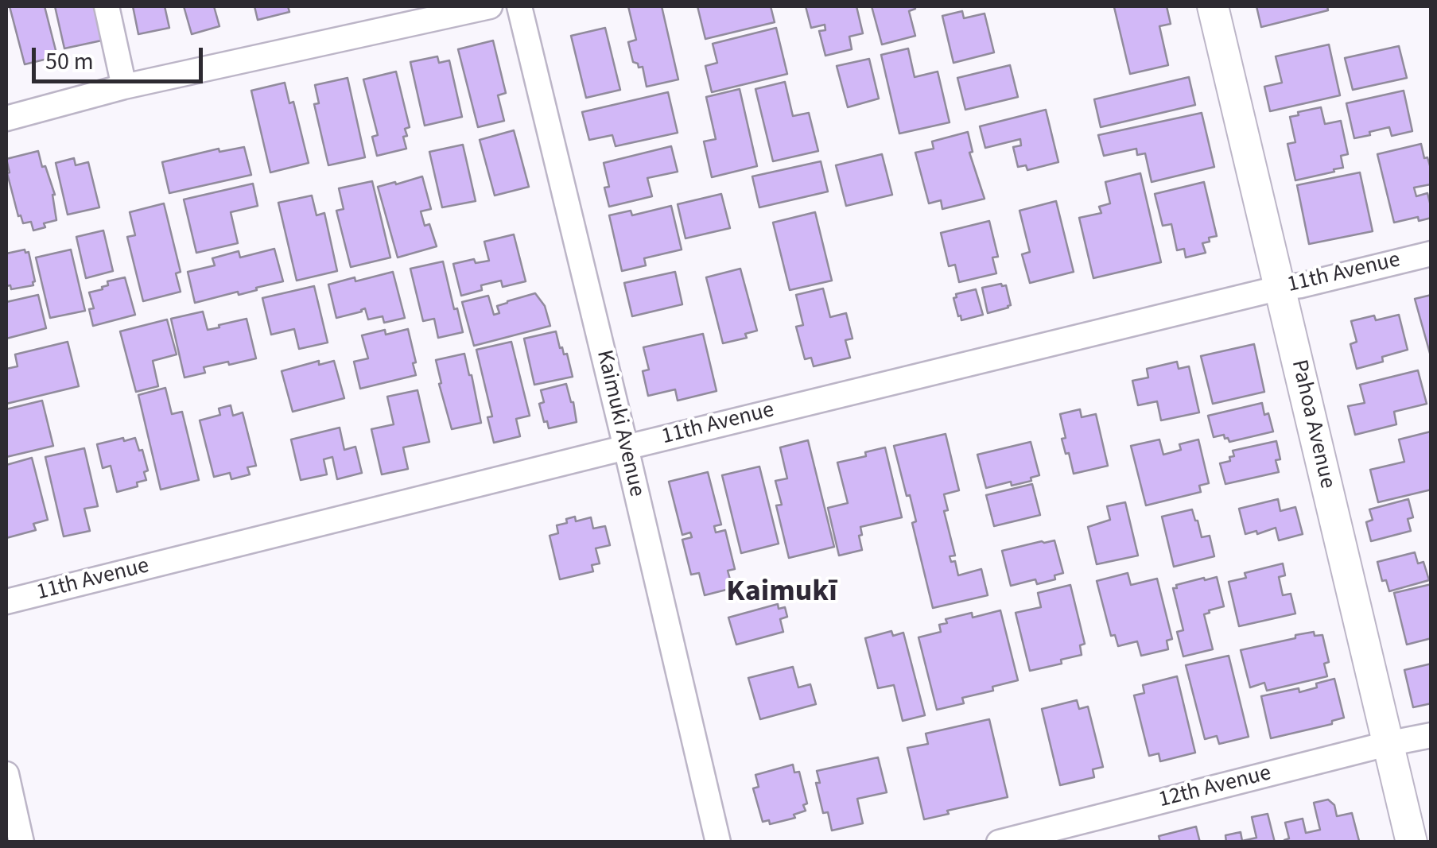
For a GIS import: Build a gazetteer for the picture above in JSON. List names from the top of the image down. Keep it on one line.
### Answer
{"streets":{"street":["11th Avenue","Kaimuki Avenue","Pahoa Avenue","12th Avenue"]},"crossings":[["11th Avenue","Kaimuki Avenue"],["11th Avenue","Pahoa Avenue"],["Pahoa Avenue","12th Avenue"]],"districts":["Kaimukī"],"scale_bar":"50 m"}
